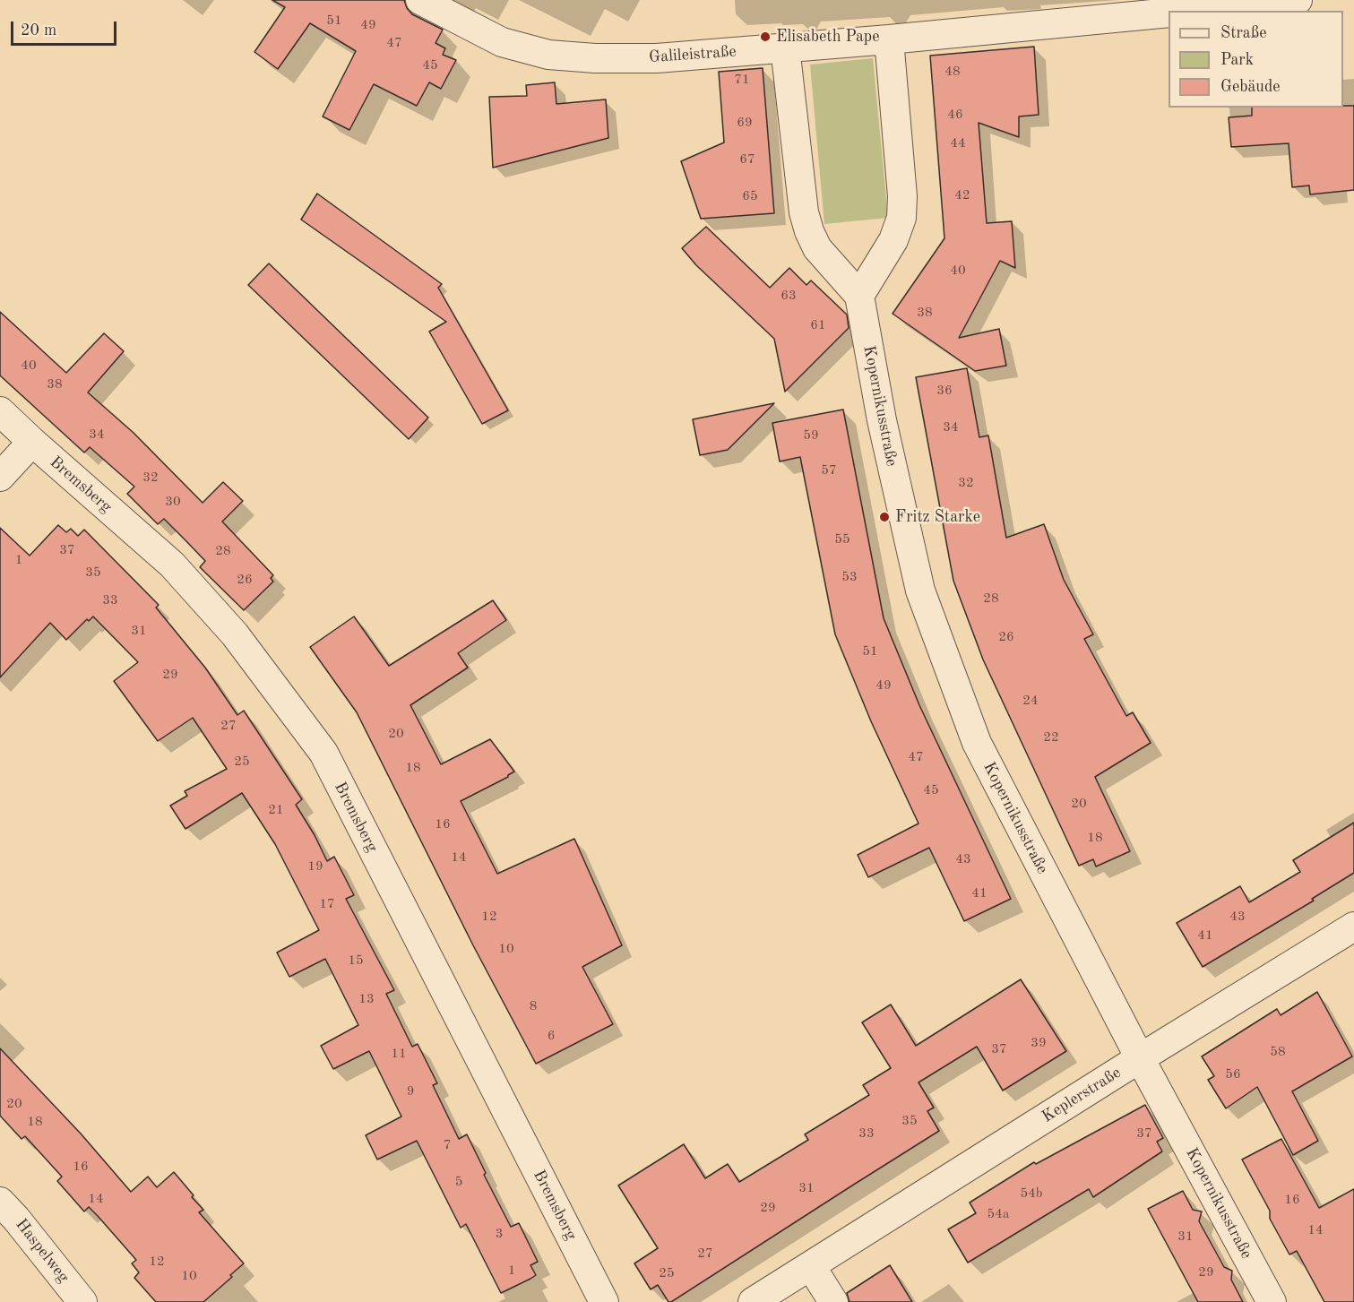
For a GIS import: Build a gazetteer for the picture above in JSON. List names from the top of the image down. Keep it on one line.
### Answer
{"streets":{"street":["Galileistraße","Kopernikusstraße","Bremsberg","Keplerstraße","Haspelweg"]},"crossings":[["Kopernikusstraße","Keplerstraße"]],"places":["Elisabeth Pape","Fritz Starke"],"house_numbers":["51","49","47","45","48","71","46","69","44","67","42","65","40","63","38","61","40","38","36","34","34","59","57","32","32","30","55","37","28","1","35","53","26","28","33","31","26","51","29","49","24","27","20","22","47","25","18","45","20","21","16","18","14","43","19","41","17","12","43","41","10","15","13","8","6","39","37","58","11","56","9","20","35","18","33","37","7","16","5","31","54b","14","16","29","54a","14","3","31","27","12","1","29","25","10"],"legend":["Straße","Park","Gebäude"],"scale_bar":"20 m"}
